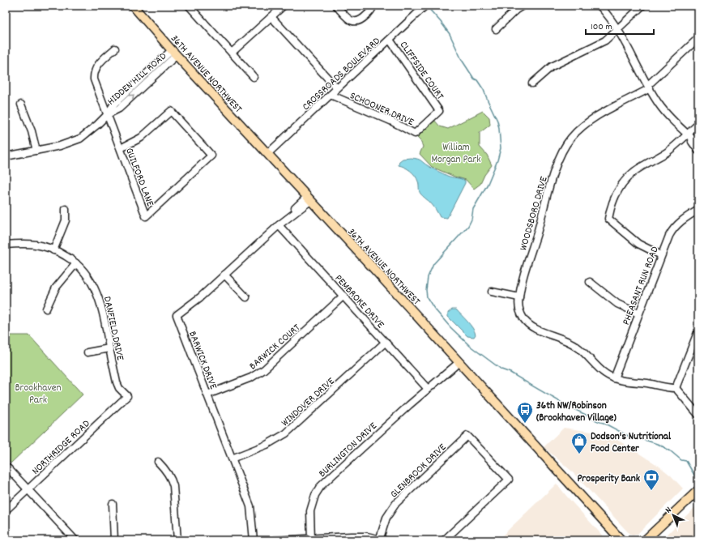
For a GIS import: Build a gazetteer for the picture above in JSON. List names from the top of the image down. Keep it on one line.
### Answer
{"streets":{"main road":["36TH AVENUE NORTHWEST"],"street":["CLIFFSIDE COURT","CROSSROADS BOULEVARD","HIDDEN HILL ROAD","SCHOONER DRIVE","GUILFORD LANE","WOODSBORO DRIVE","PHEASANT RUN ROAD","PEMBROKE DRIVE","DANFIELD DRIVE","BARWICK COURT","BARWICK DRIVE","WINDOVER DRIVE","NORTHRIDGE ROAD","BURLINGTON DRIVE","GLENBROOK DRIVE"]},"crossings":[["CLIFFSIDE COURT","CROSSROADS BOULEVARD"],["CLIFFSIDE COURT","SCHOONER DRIVE"],["36TH AVENUE NORTHWEST","CROSSROADS BOULEVARD"],["36TH AVENUE NORTHWEST","HIDDEN HILL ROAD"],["36TH AVENUE NORTHWEST","BARWICK DRIVE"],["36TH AVENUE NORTHWEST","BURLINGTON DRIVE"],["CROSSROADS BOULEVARD","SCHOONER DRIVE"],["HIDDEN HILL ROAD","GUILFORD LANE"],["WOODSBORO DRIVE","PHEASANT RUN ROAD"],["PEMBROKE DRIVE","BARWICK COURT"],["PEMBROKE DRIVE","BARWICK DRIVE"],["PEMBROKE DRIVE","WINDOVER DRIVE"],["PEMBROKE DRIVE","BURLINGTON DRIVE"],["DANFIELD DRIVE","NORTHRIDGE ROAD"],["BARWICK COURT","BARWICK DRIVE"],["BARWICK DRIVE","WINDOVER DRIVE"]],"parks":["William Morgan Park","Brookhaven Park"],"places":{"bus stop":["36th NW/Robinson (Brookhaven Village)"],"shop":["Dodson's Nutritional Food Center"],"bank":["Prosperity Bank"]},"scale_bar":"100 m","north":"top left"}
